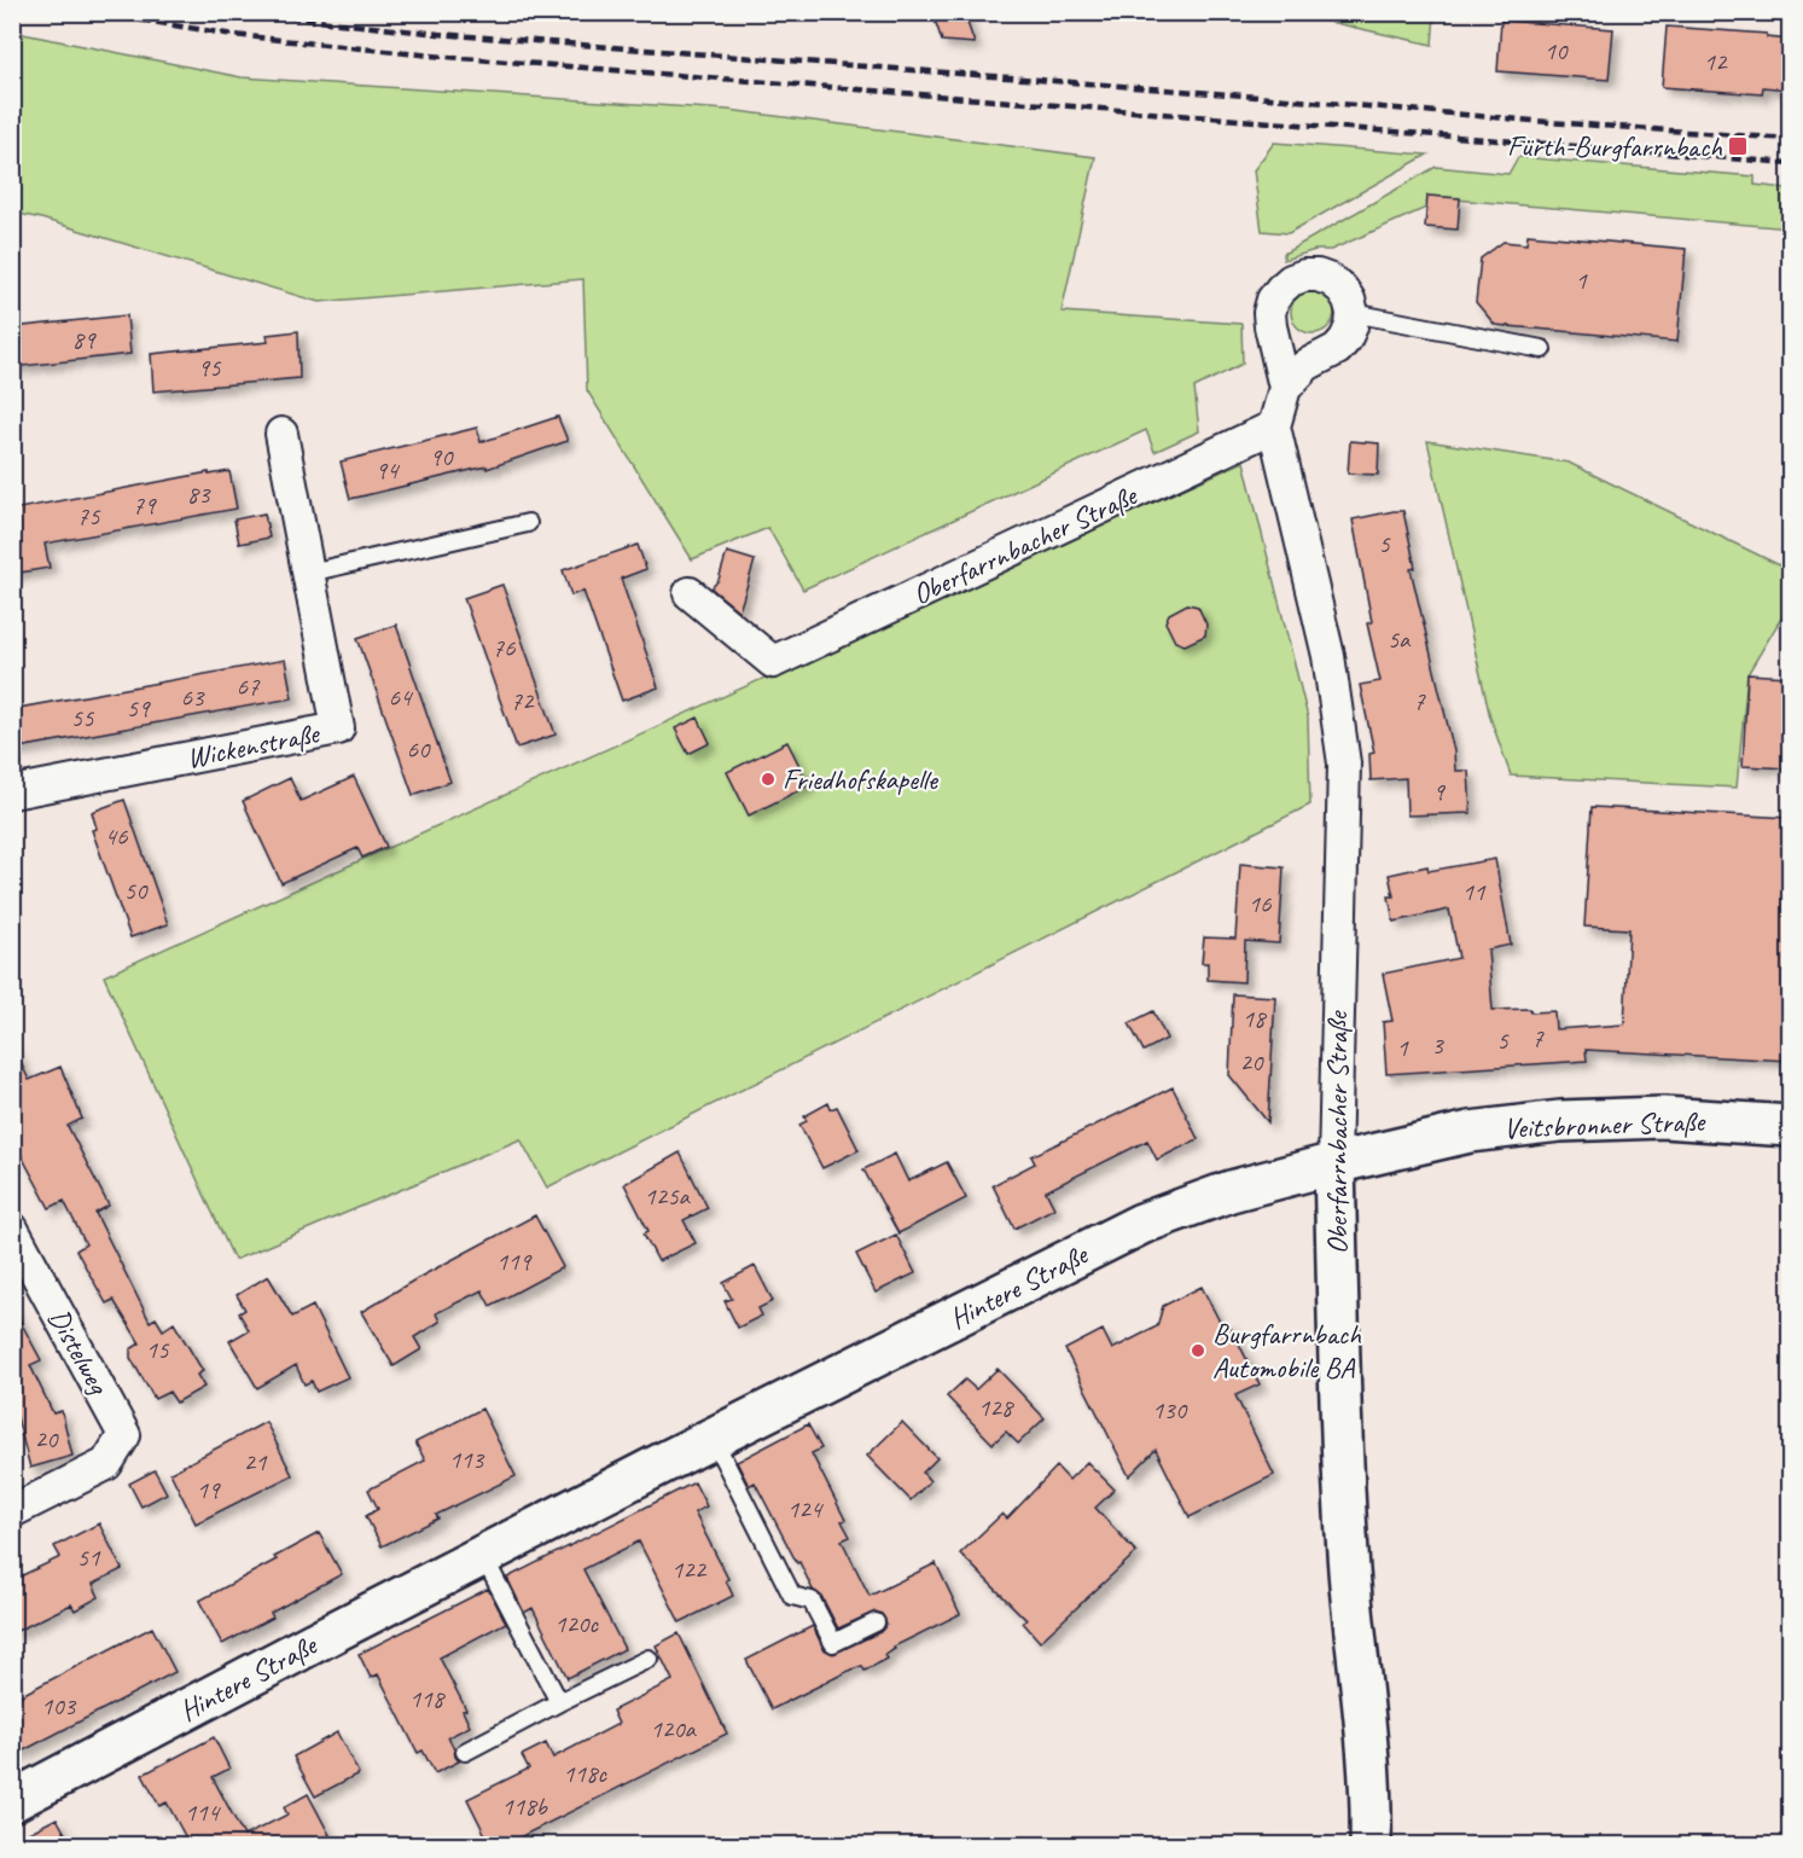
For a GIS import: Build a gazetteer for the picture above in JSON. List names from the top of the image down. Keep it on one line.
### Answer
{"streets":{"street":["Oberfarrnbacher Straße","Wickenstraße","Veitsbronner Straße","Hintere Straße","Distelweg"]},"crossings":[["Oberfarrnbacher Straße","Veitsbronner Straße"],["Oberfarrnbacher Straße","Hintere Straße"],["Veitsbronner Straße","Hintere Straße"]],"places":{"transit":["Fürth-Burgfarrnbach"],"other":["Friedhofskapelle","Burgfarrnbach Automobile BA"]},"house_numbers":["10","12","1","89","95","90","94","83","79","75","5","5a","76","67","63","64","72","7","59","55","60","9","46","50","11","16","18","7","5","3","1","20","125a","119","15","128","130","20","113","21","19","124","51","122","120c","118","103","120a","118c","118b","114"]}
